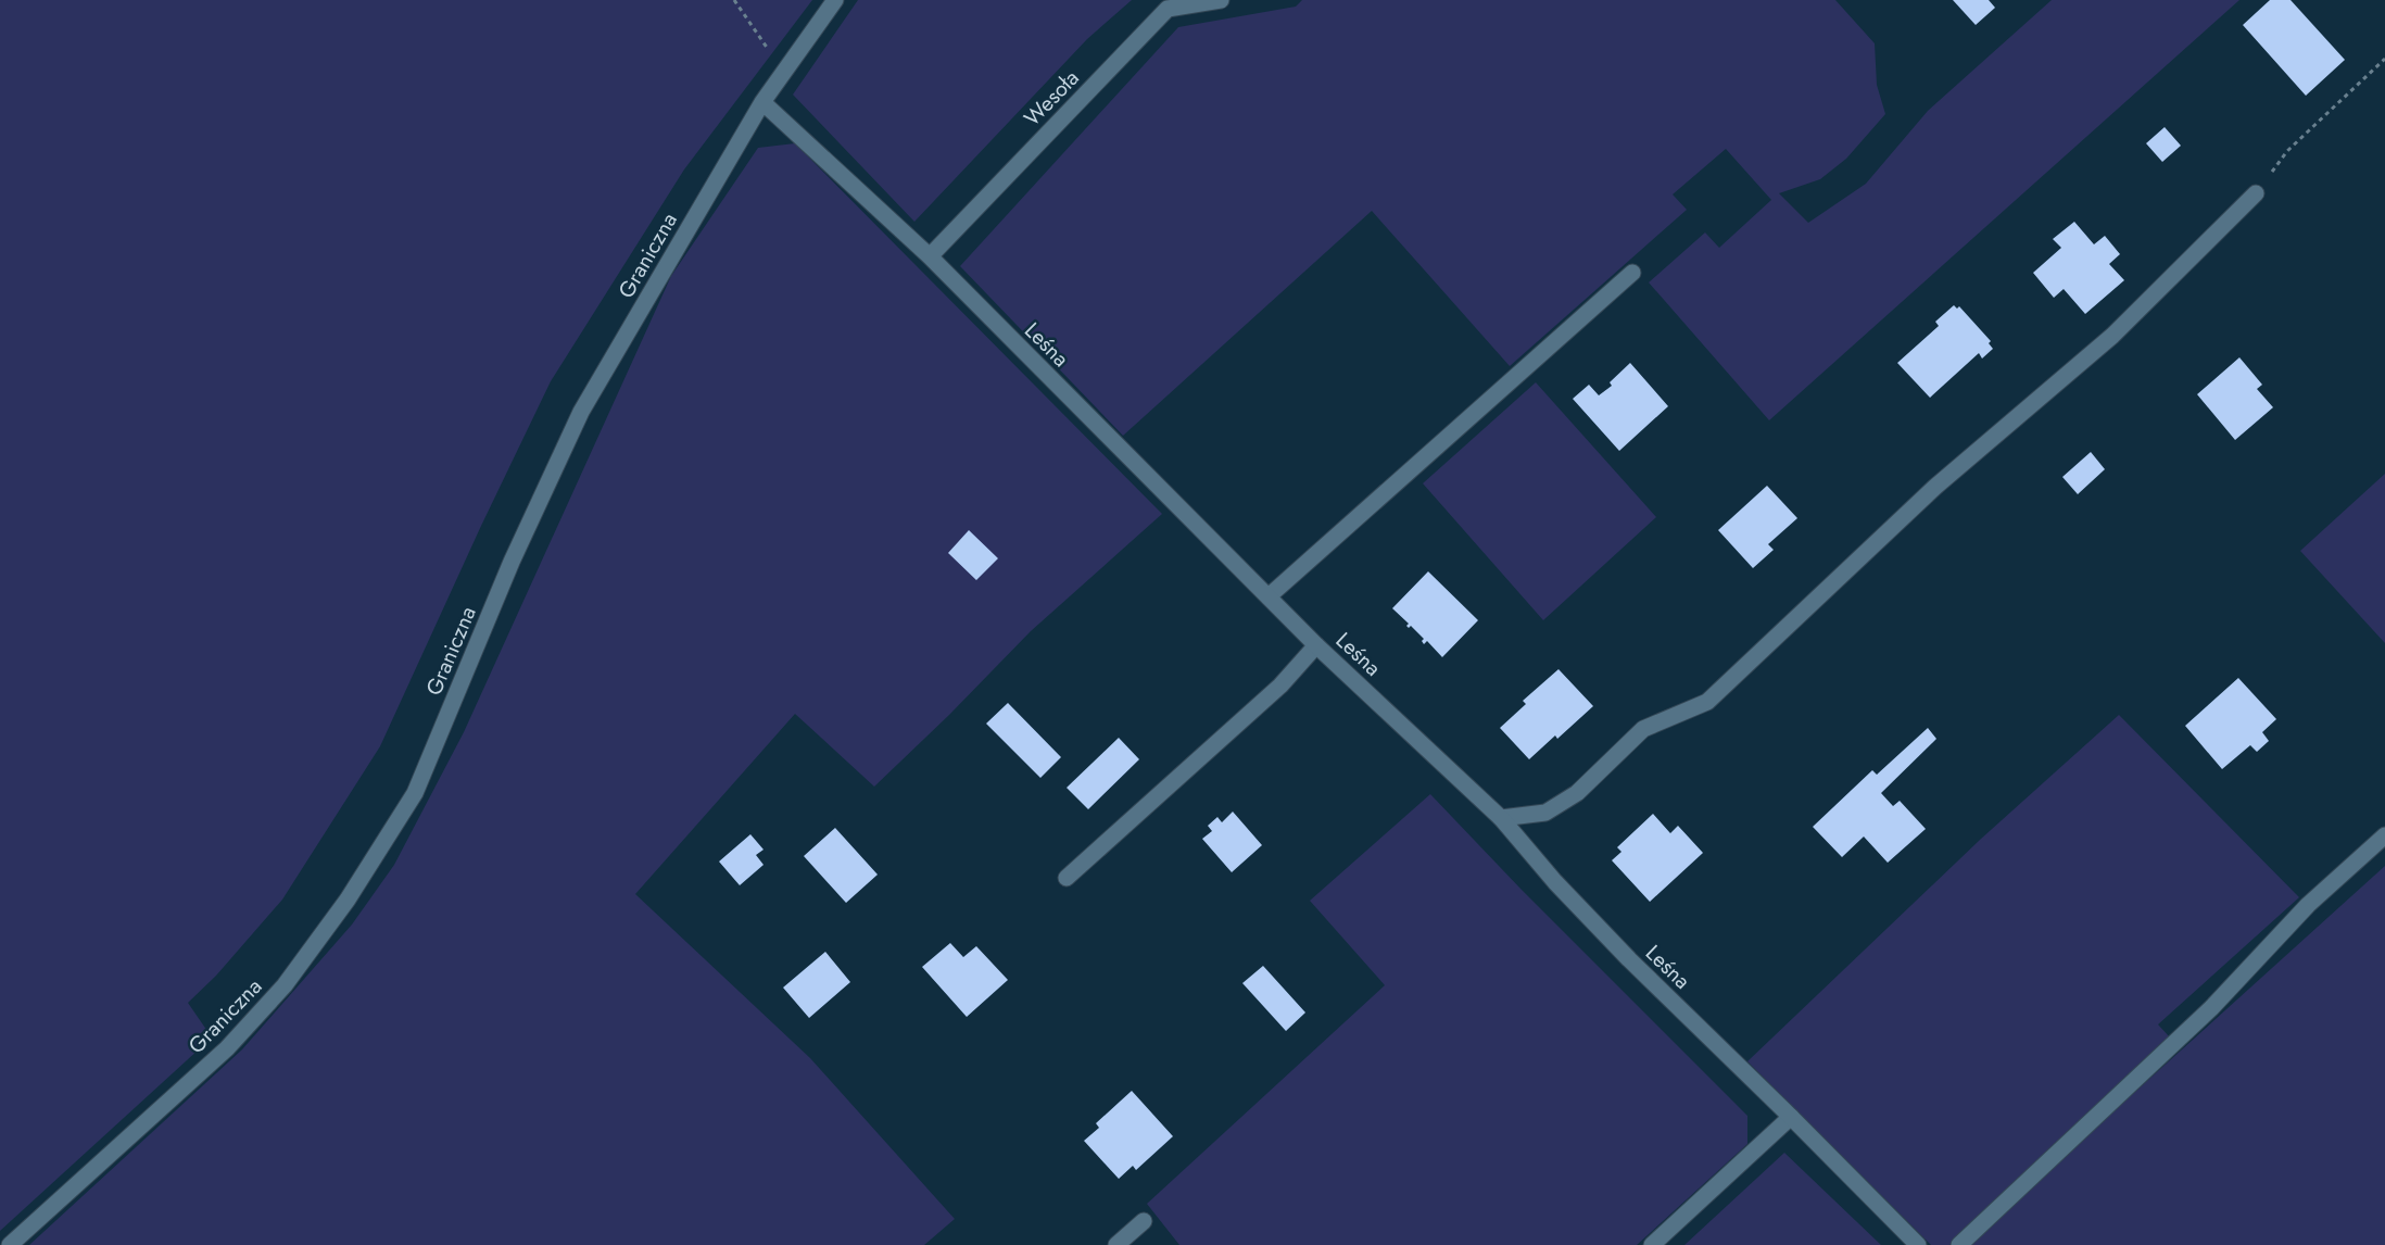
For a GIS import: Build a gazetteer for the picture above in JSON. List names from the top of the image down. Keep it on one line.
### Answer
{"streets":{"street":["Wesoła","Graniczna","Leśna"]},"crossings":[["Wesoła","Leśna"],["Graniczna","Leśna"]]}
